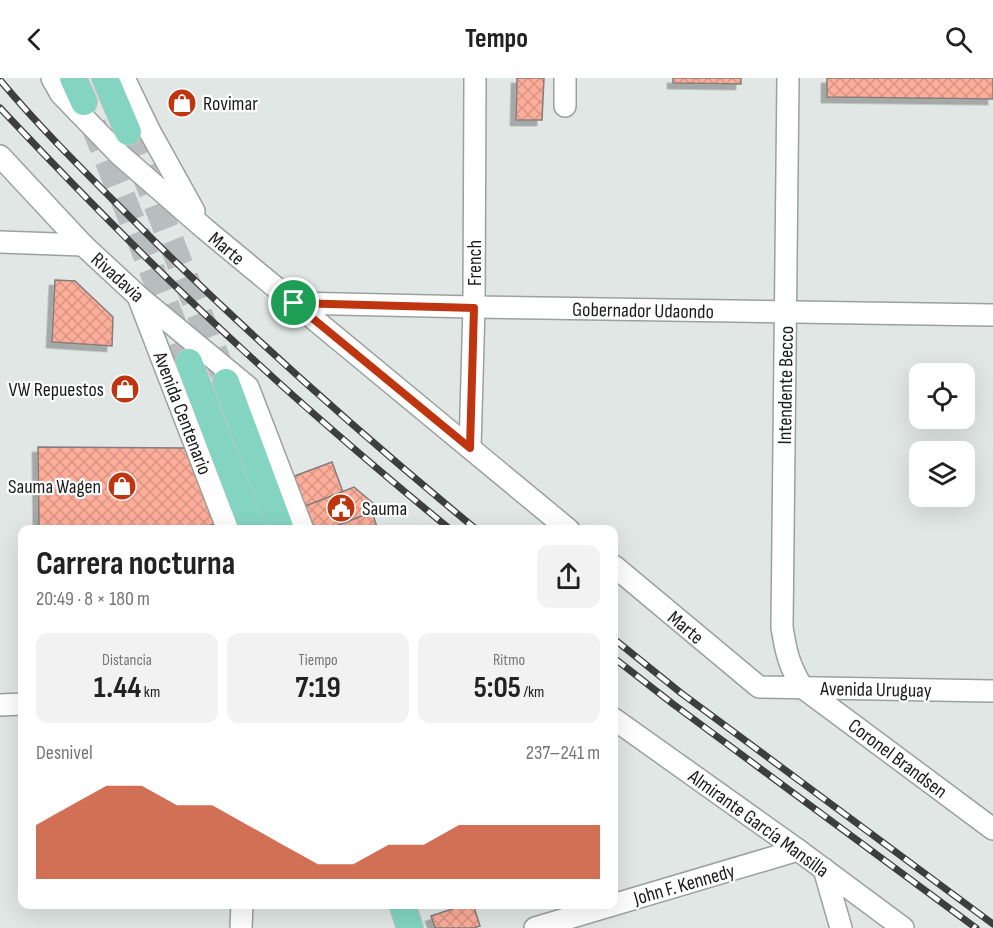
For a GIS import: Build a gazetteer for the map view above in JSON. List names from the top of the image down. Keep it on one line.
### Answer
{"streets":{"street":["Marte","French","Rivadavia","Gobernador Udaondo","Intendente Becco","Avenida Centenario","Avenida Uruguay","Coronel Brandsen","Almirante García Mansilla","John F. Kennedy"]},"crossings":[["Marte","French"],["Marte","Gobernador Udaondo"],["Marte","Avenida Uruguay"],["French","Gobernador Udaondo"],["Rivadavia","Avenida Centenario"],["Gobernador Udaondo","Intendente Becco"],["Intendente Becco","Avenida Uruguay"],["Intendente Becco","Coronel Brandsen"],["Avenida Uruguay","Coronel Brandsen"],["Almirante García Mansilla","John F. Kennedy"]],"places":{"shop":["Rovimar","VW Repuestos","Sauma Wagen"],"public building":["Sauma"]},"page":{"header":"Tempo","heading":["Carrera nocturna","20:49 · 8 × 180 m"],"stats":[["Distancia","1.44 km"],["Tiempo","7:19"],["Ritmo","5:05 /km"]],"chart":["Desnivel","237–241 m"]}}
